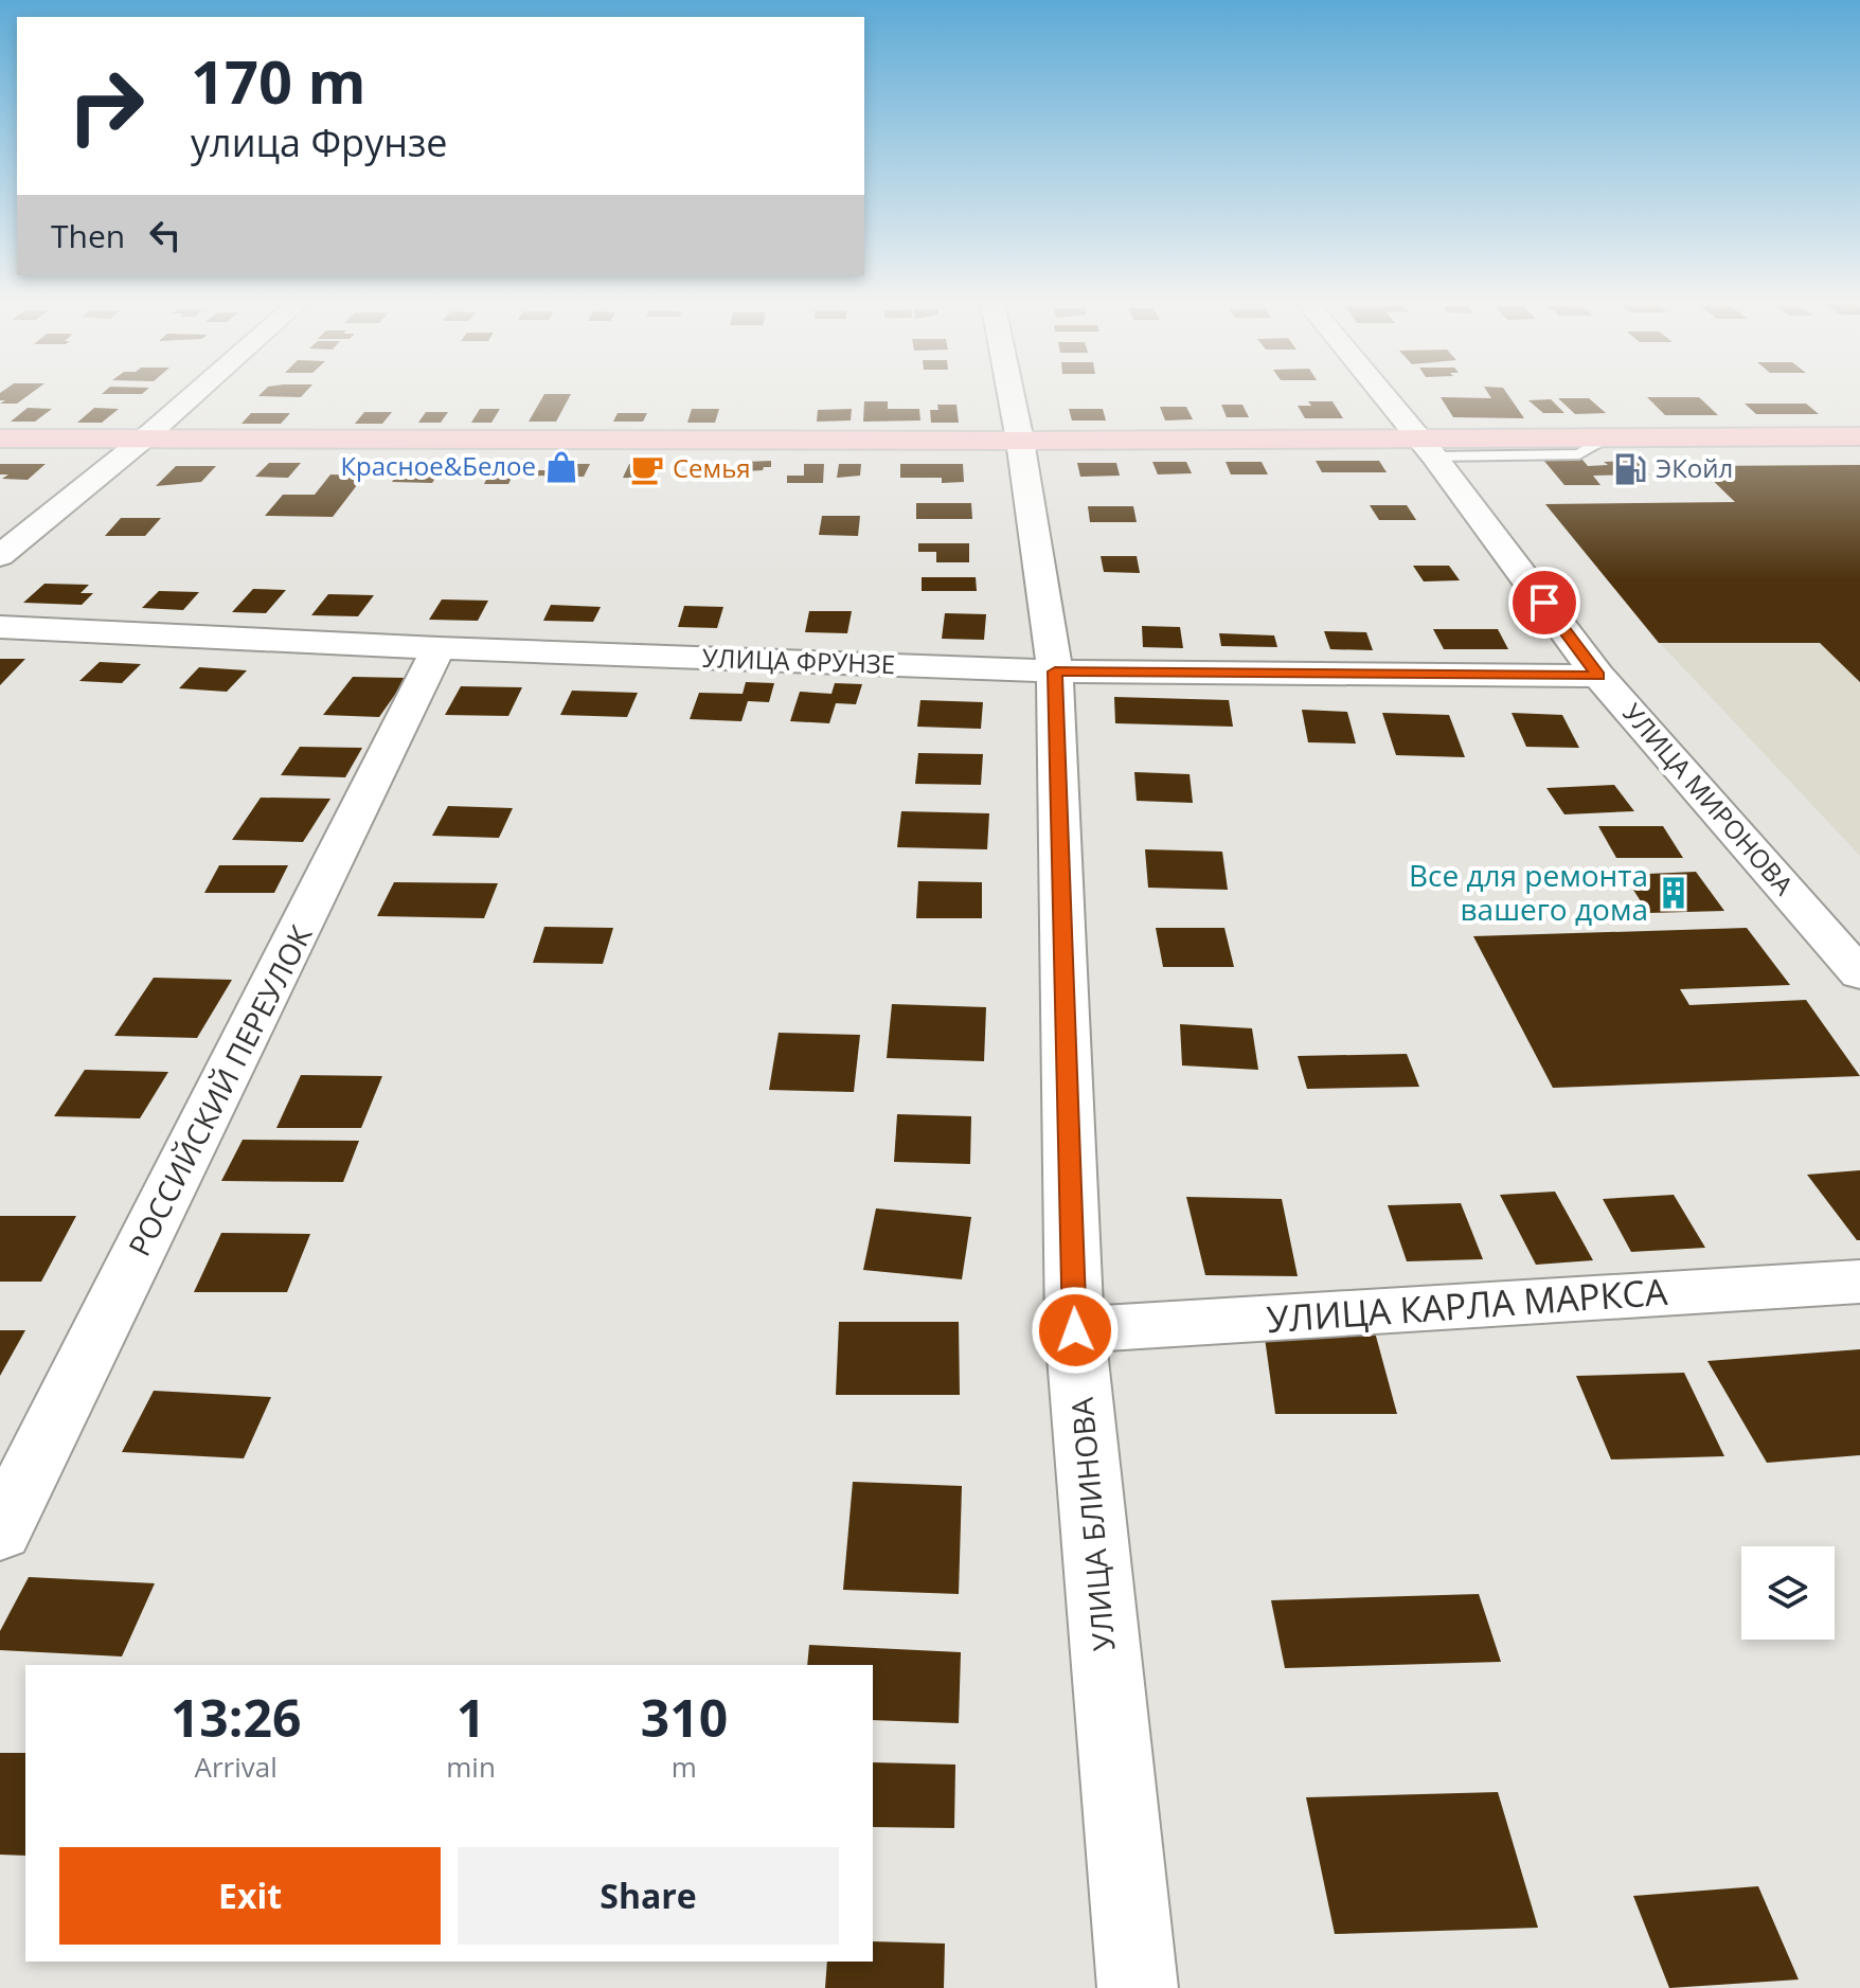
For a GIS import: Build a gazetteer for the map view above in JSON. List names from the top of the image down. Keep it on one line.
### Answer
{"streets":{"street":["УЛИЦА ФРУНЗЕ","УЛИЦА МИРОНОВА","РОССИЙСКИЙ ПЕРЕУЛОК","УЛИЦА КАРЛА МАРКСА","УЛИЦА БЛИНОВА"]},"crossings":[["УЛИЦА ФРУНЗЕ","УЛИЦА МИРОНОВА"],["УЛИЦА ФРУНЗЕ","РОССИЙСКИЙ ПЕРЕУЛОК"],["УЛИЦА ФРУНЗЕ","УЛИЦА БЛИНОВА"],["УЛИЦА КАРЛА МАРКСА","УЛИЦА БЛИНОВА"]],"places":{"shop":["Красное&Белое"],"cafe":["Семья"],"fuel station":["ЭКойл"],"building":["Все для ремонта вашего дома"]},"page":{"turn":["170 m","улица Фрунзе"],"then":"Then","eta":["13:26","Arrival","1","min","310","m"],"buttons":["Exit","Share"]}}
